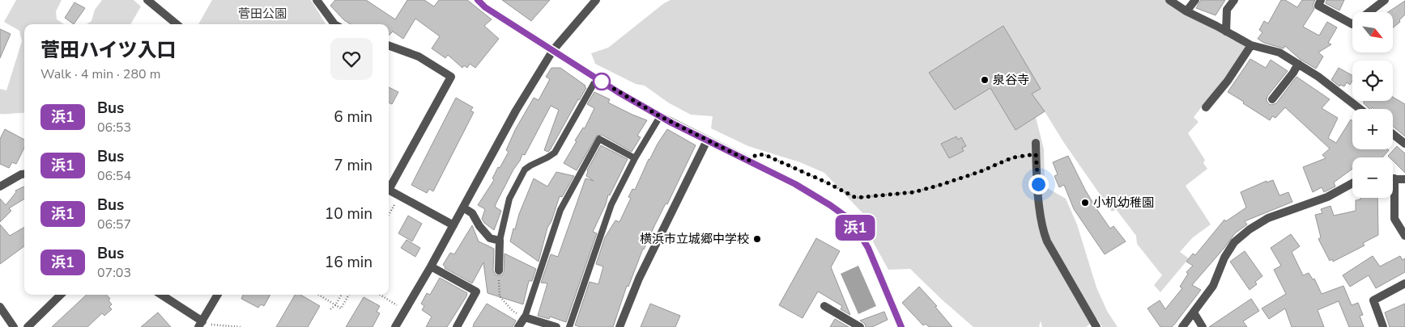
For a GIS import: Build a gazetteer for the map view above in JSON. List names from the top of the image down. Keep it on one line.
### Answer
{"parks":["菅田公園"],"places":["泉谷寺","小机幼稚園","横浜市立城郷中学校"],"lines":["bus line 浜1"],"north":"bottom right","page":{"on_map":"浜1","map_buttons":["+","−"],"heading":["菅田ハイツ入口","Walk · 4 min · 280 m"],"list":[{"mark":"浜1","name":"Bus","note":"06:53","value":"6 min"},{"mark":"浜1","name":"Bus","note":"06:54","value":"7 min"},{"mark":"浜1","name":"Bus","note":"06:57","value":"10 min"},{"mark":"浜1","name":"Bus","note":"07:03","value":"16 min"}]}}
